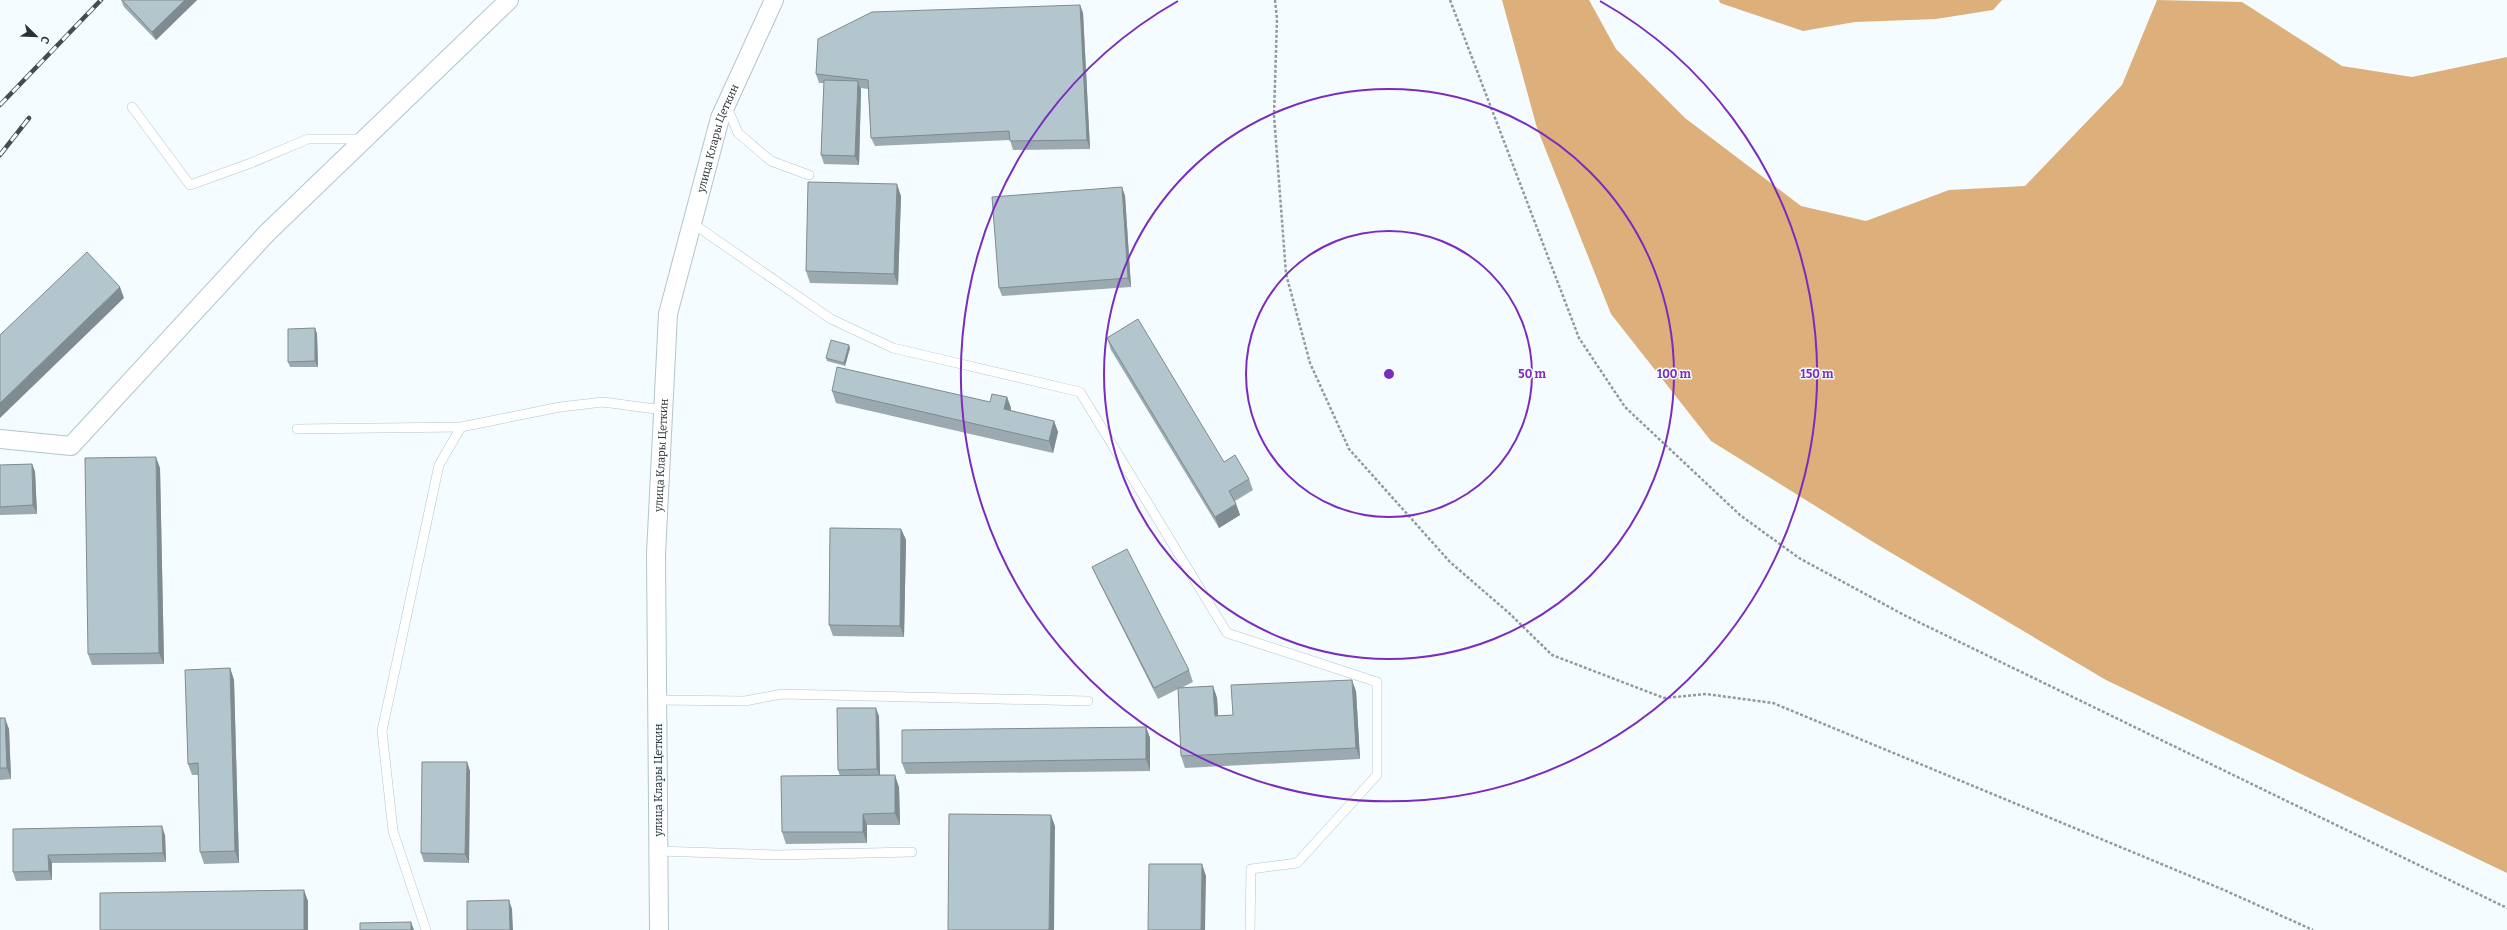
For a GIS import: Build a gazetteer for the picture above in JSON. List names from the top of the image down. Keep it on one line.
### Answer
{"streets":{"street":["улица Клары Цеткин"]},"north":"bottom right","rings":["50 m","100 m","150 m"]}
